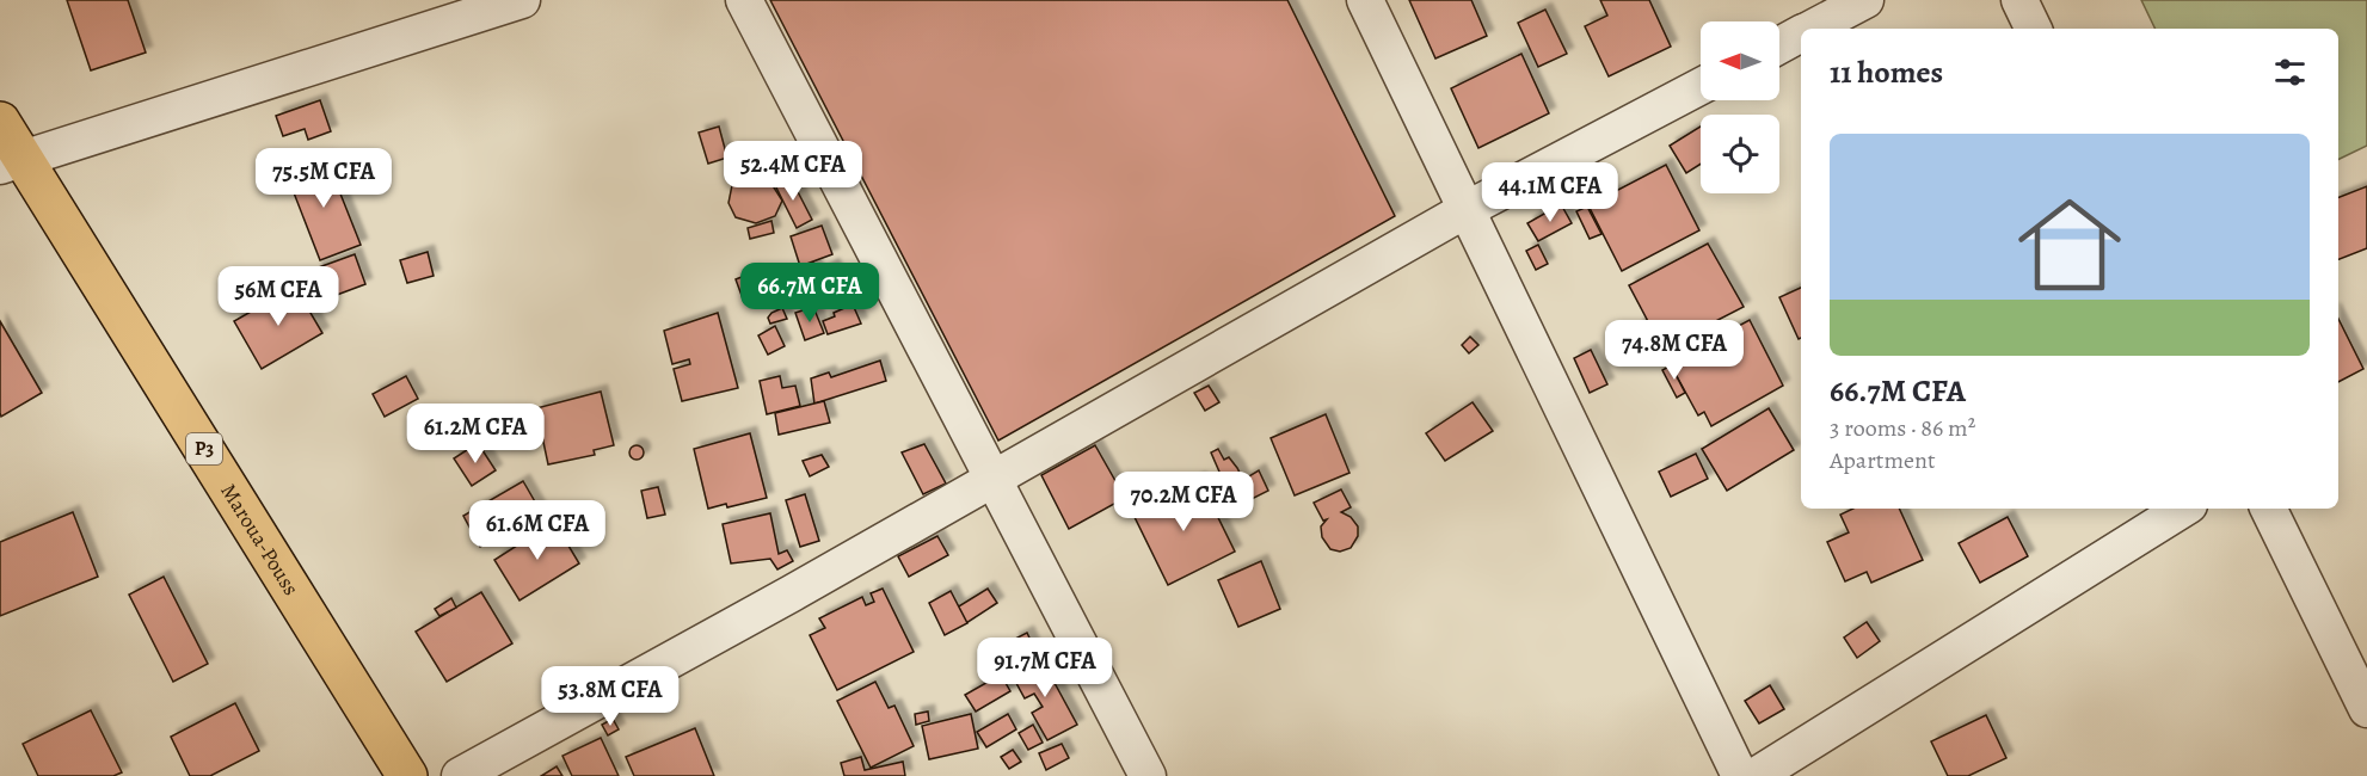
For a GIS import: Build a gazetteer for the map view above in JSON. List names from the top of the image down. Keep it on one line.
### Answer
{"streets":{"main road":["P3","Maroua-Pouss"]},"north":"left","page":{"heading":"11 homes","list":[{"name":"66.7M CFA","note":"3 rooms · 86 m² · Apartment"}],"price":["52.4M CFA","75.5M CFA","44.1M CFA","66.7M CFA","56M CFA","74.8M CFA","61.2M CFA","70.2M CFA","61.6M CFA","91.7M CFA","53.8M CFA"]}}
